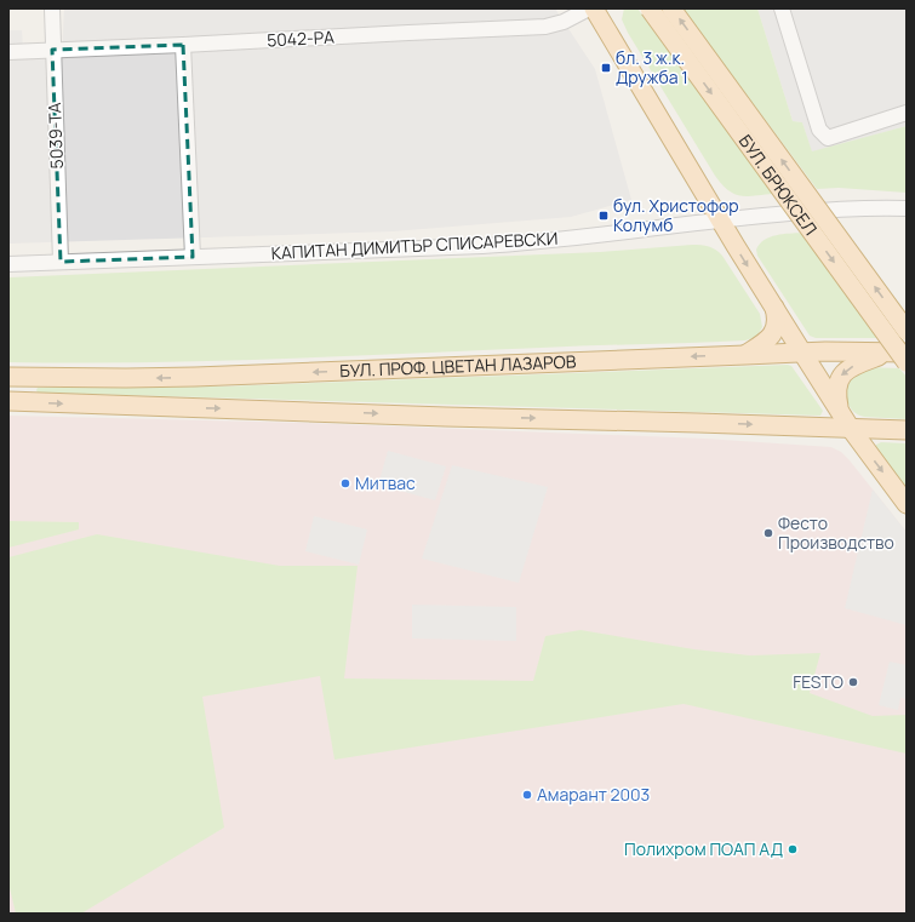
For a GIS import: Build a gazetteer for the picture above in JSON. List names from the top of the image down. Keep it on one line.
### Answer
{"streets":{"main road":["БУЛ. БРЮКСЕЛ","БУЛ. ПРОФ. ЦВЕТАН ЛАЗАРОВ"],"street":["5042-РА","5039-ТА","КАПИТАН ДИМИТЪР СПИСАРЕВСКИ"]},"crossings":[["5042-РА","5039-ТА"],["5039-ТА","КАПИТАН ДИМИТЪР СПИСАРЕВСКИ"]],"places":{"transit":["бл. 3 ж.к. Дружба 1","бул. Христофор Колумб"],"other":["Митвас","Фесто Производство","FESTO","Амарант 2003","Полихром ПОАП АД"]}}
